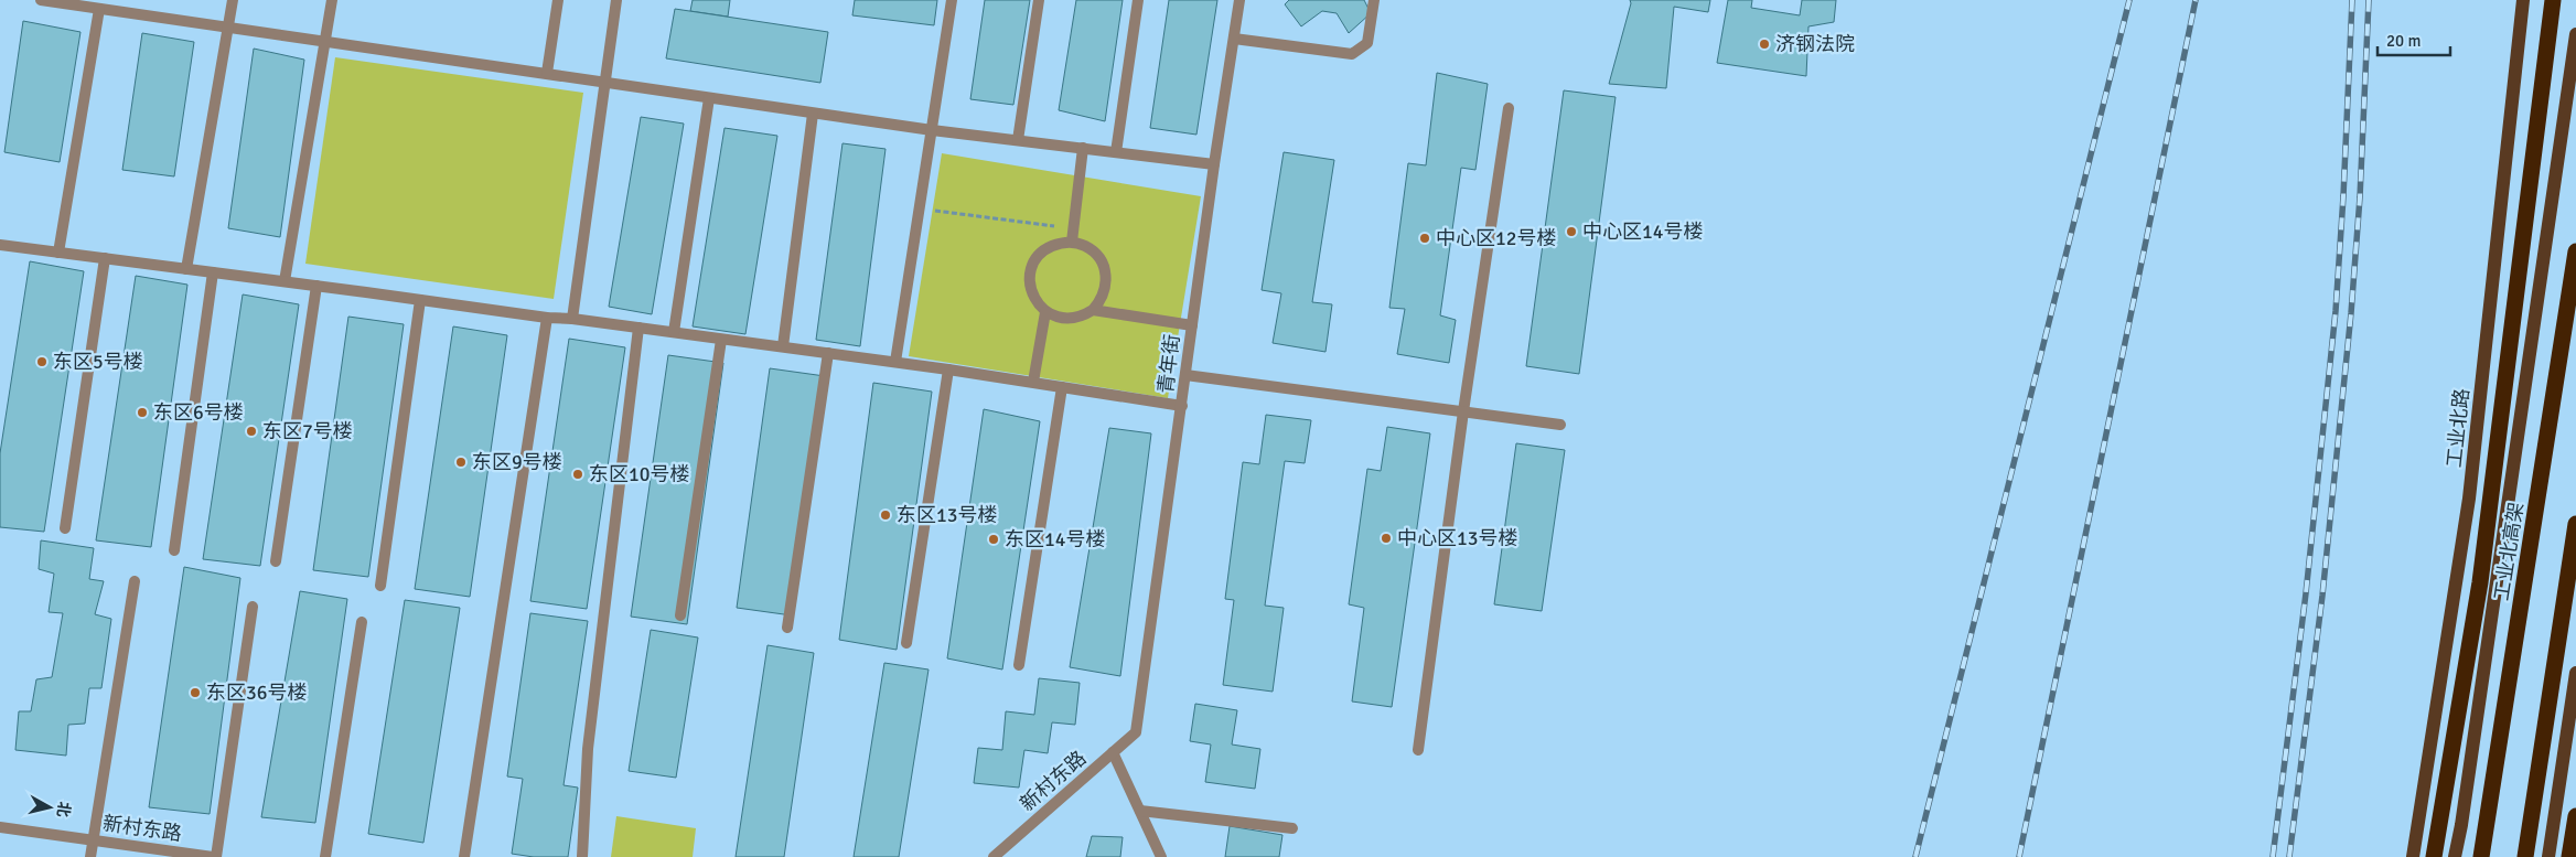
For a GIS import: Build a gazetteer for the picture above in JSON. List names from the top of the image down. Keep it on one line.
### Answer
{"streets":{"highway":["工业北高架"],"main road":["工业北路"],"street":["青年街","新村东路"]},"crossings":[["青年街","新村东路"]],"places":["济钢法院","中心区14号楼","中心区12号楼","东区5号楼","东区6号楼","东区7号楼","东区9号楼","东区10号楼","东区13号楼","中心区13号楼","东区14号楼","东区36号楼"],"scale_bar":"20 m","north":"right"}
